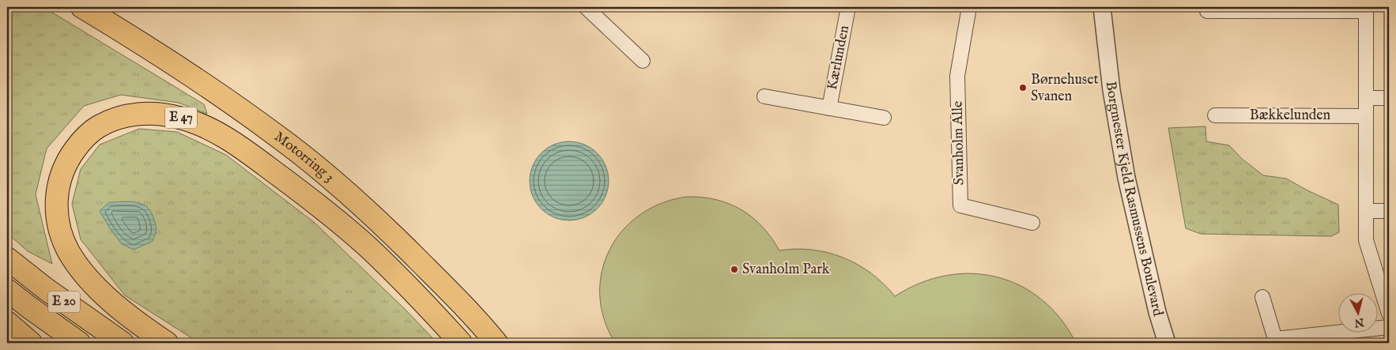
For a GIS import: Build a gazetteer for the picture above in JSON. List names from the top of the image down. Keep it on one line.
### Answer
{"streets":{"highway":["E 47","Motorring 3","E 20"],"street":["Kærlunden","Bækkelunden","Svanholm Alle","Borgmester Kjeld Rasmussens Boulevard"]},"places":["Børnehuset Svanen","Svanholm Park"],"north":"bottom"}
